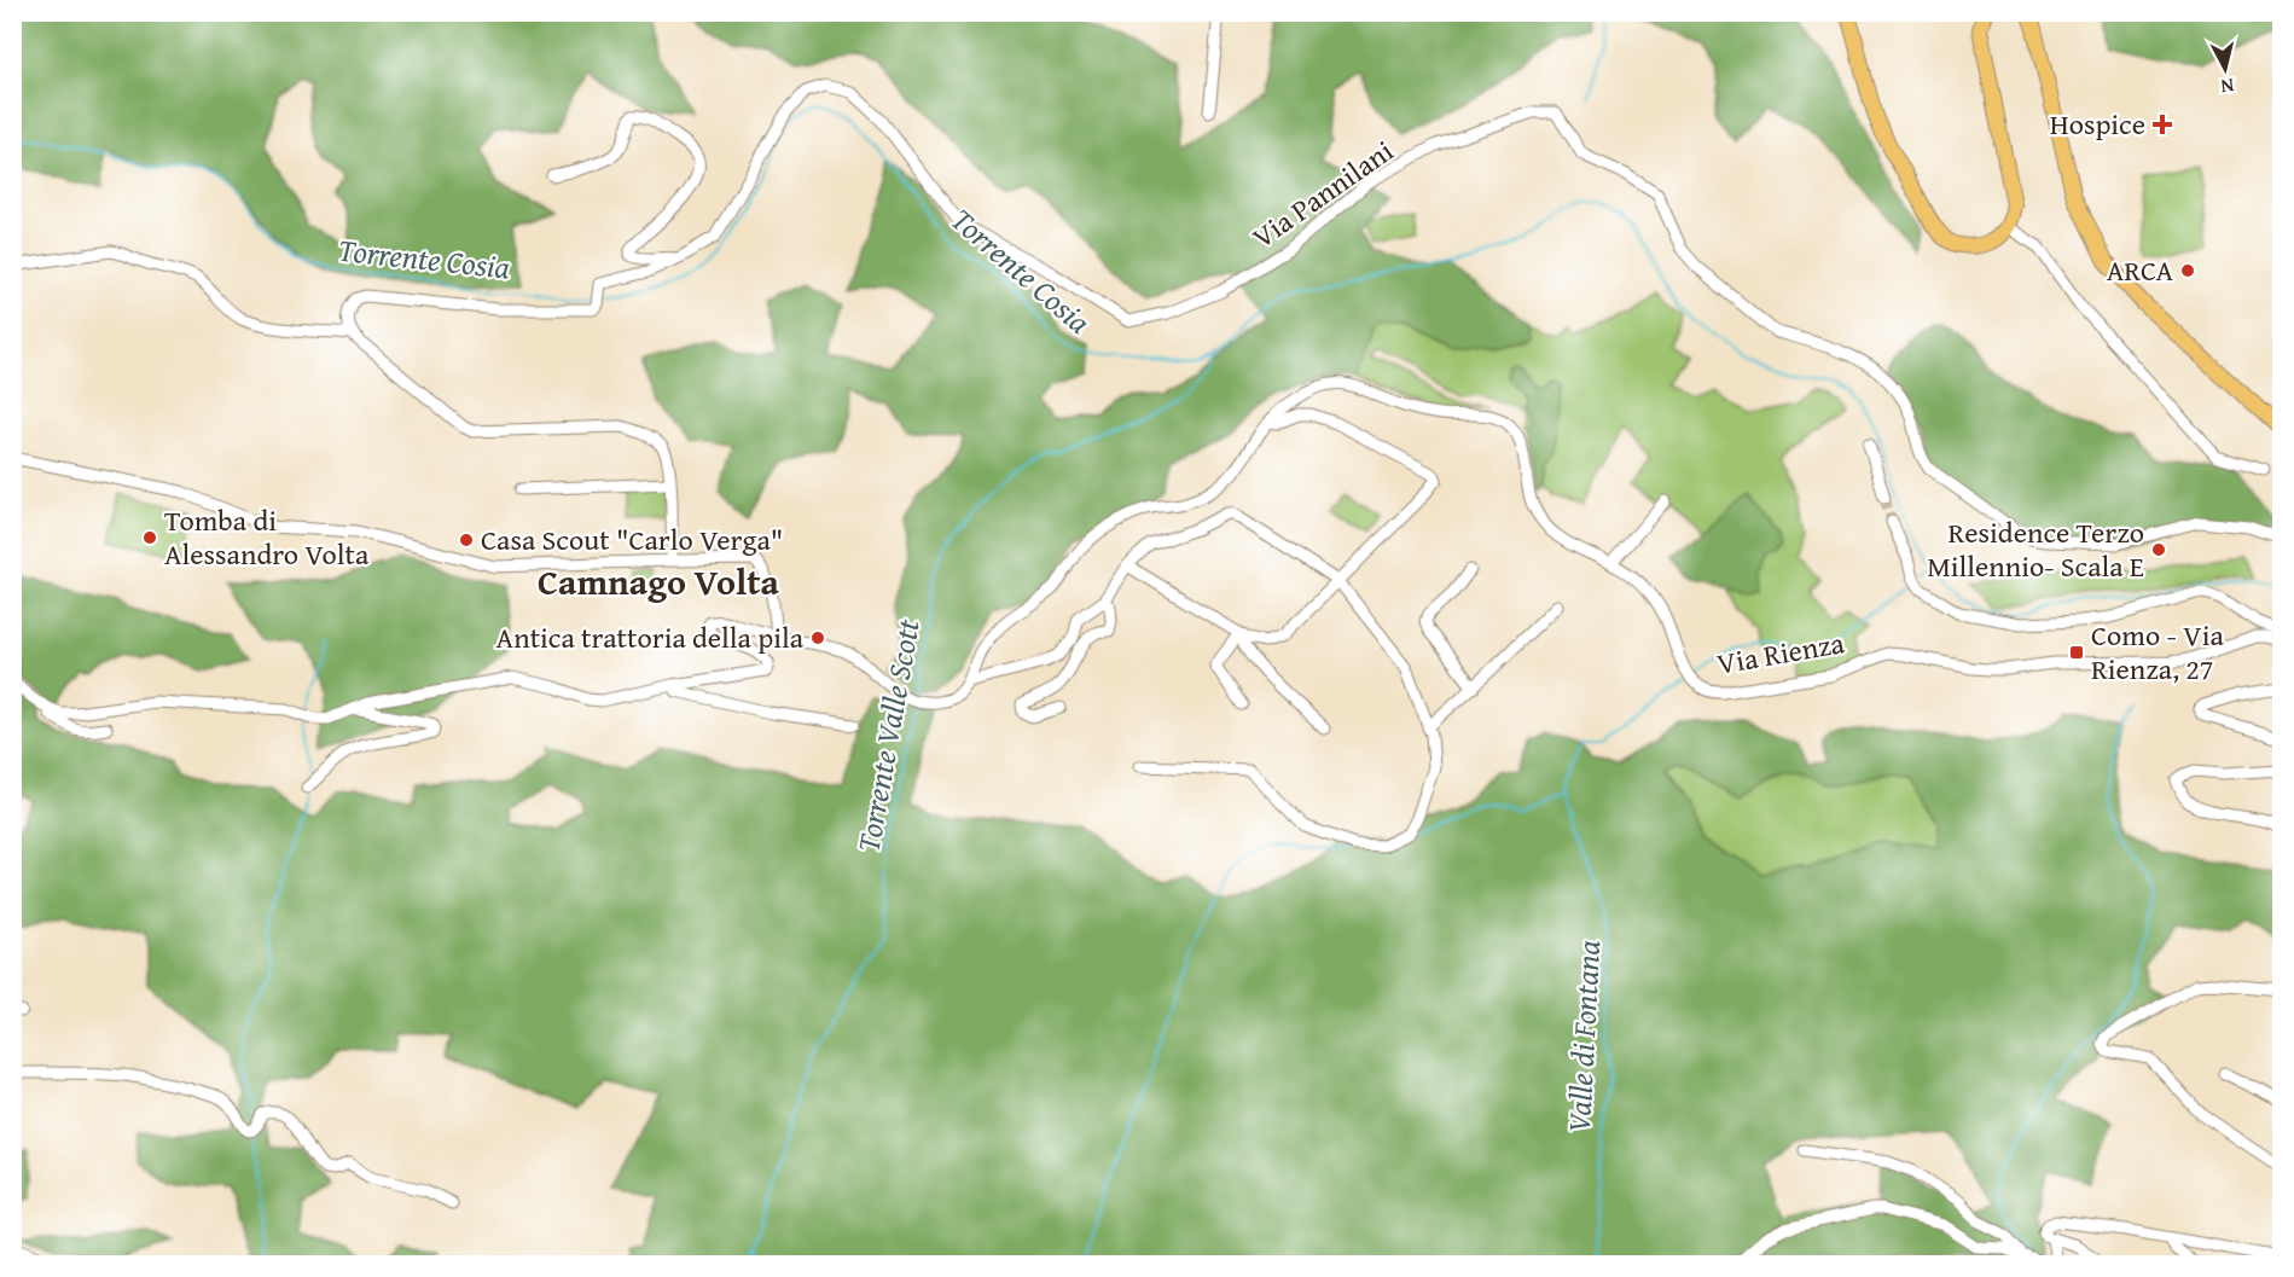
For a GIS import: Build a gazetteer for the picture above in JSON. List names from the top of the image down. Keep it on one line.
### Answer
{"streets":{"street":["Via Pannilani","Via Rienza"]},"districts":["Camnago Volta"],"water":["Torrente Cosia","Torrente Valle Scott","Valle di Fontana"],"places":{"health":["Hospice"],"other":["ARCA","Tomba di Alessandro Volta","Casa Scout \"Carlo Verga\"","Residence Terzo Millennio- Scala E","Antica trattoria della pila"],"transit":["Como - Via Rienza, 27"]},"north":"bottom"}
